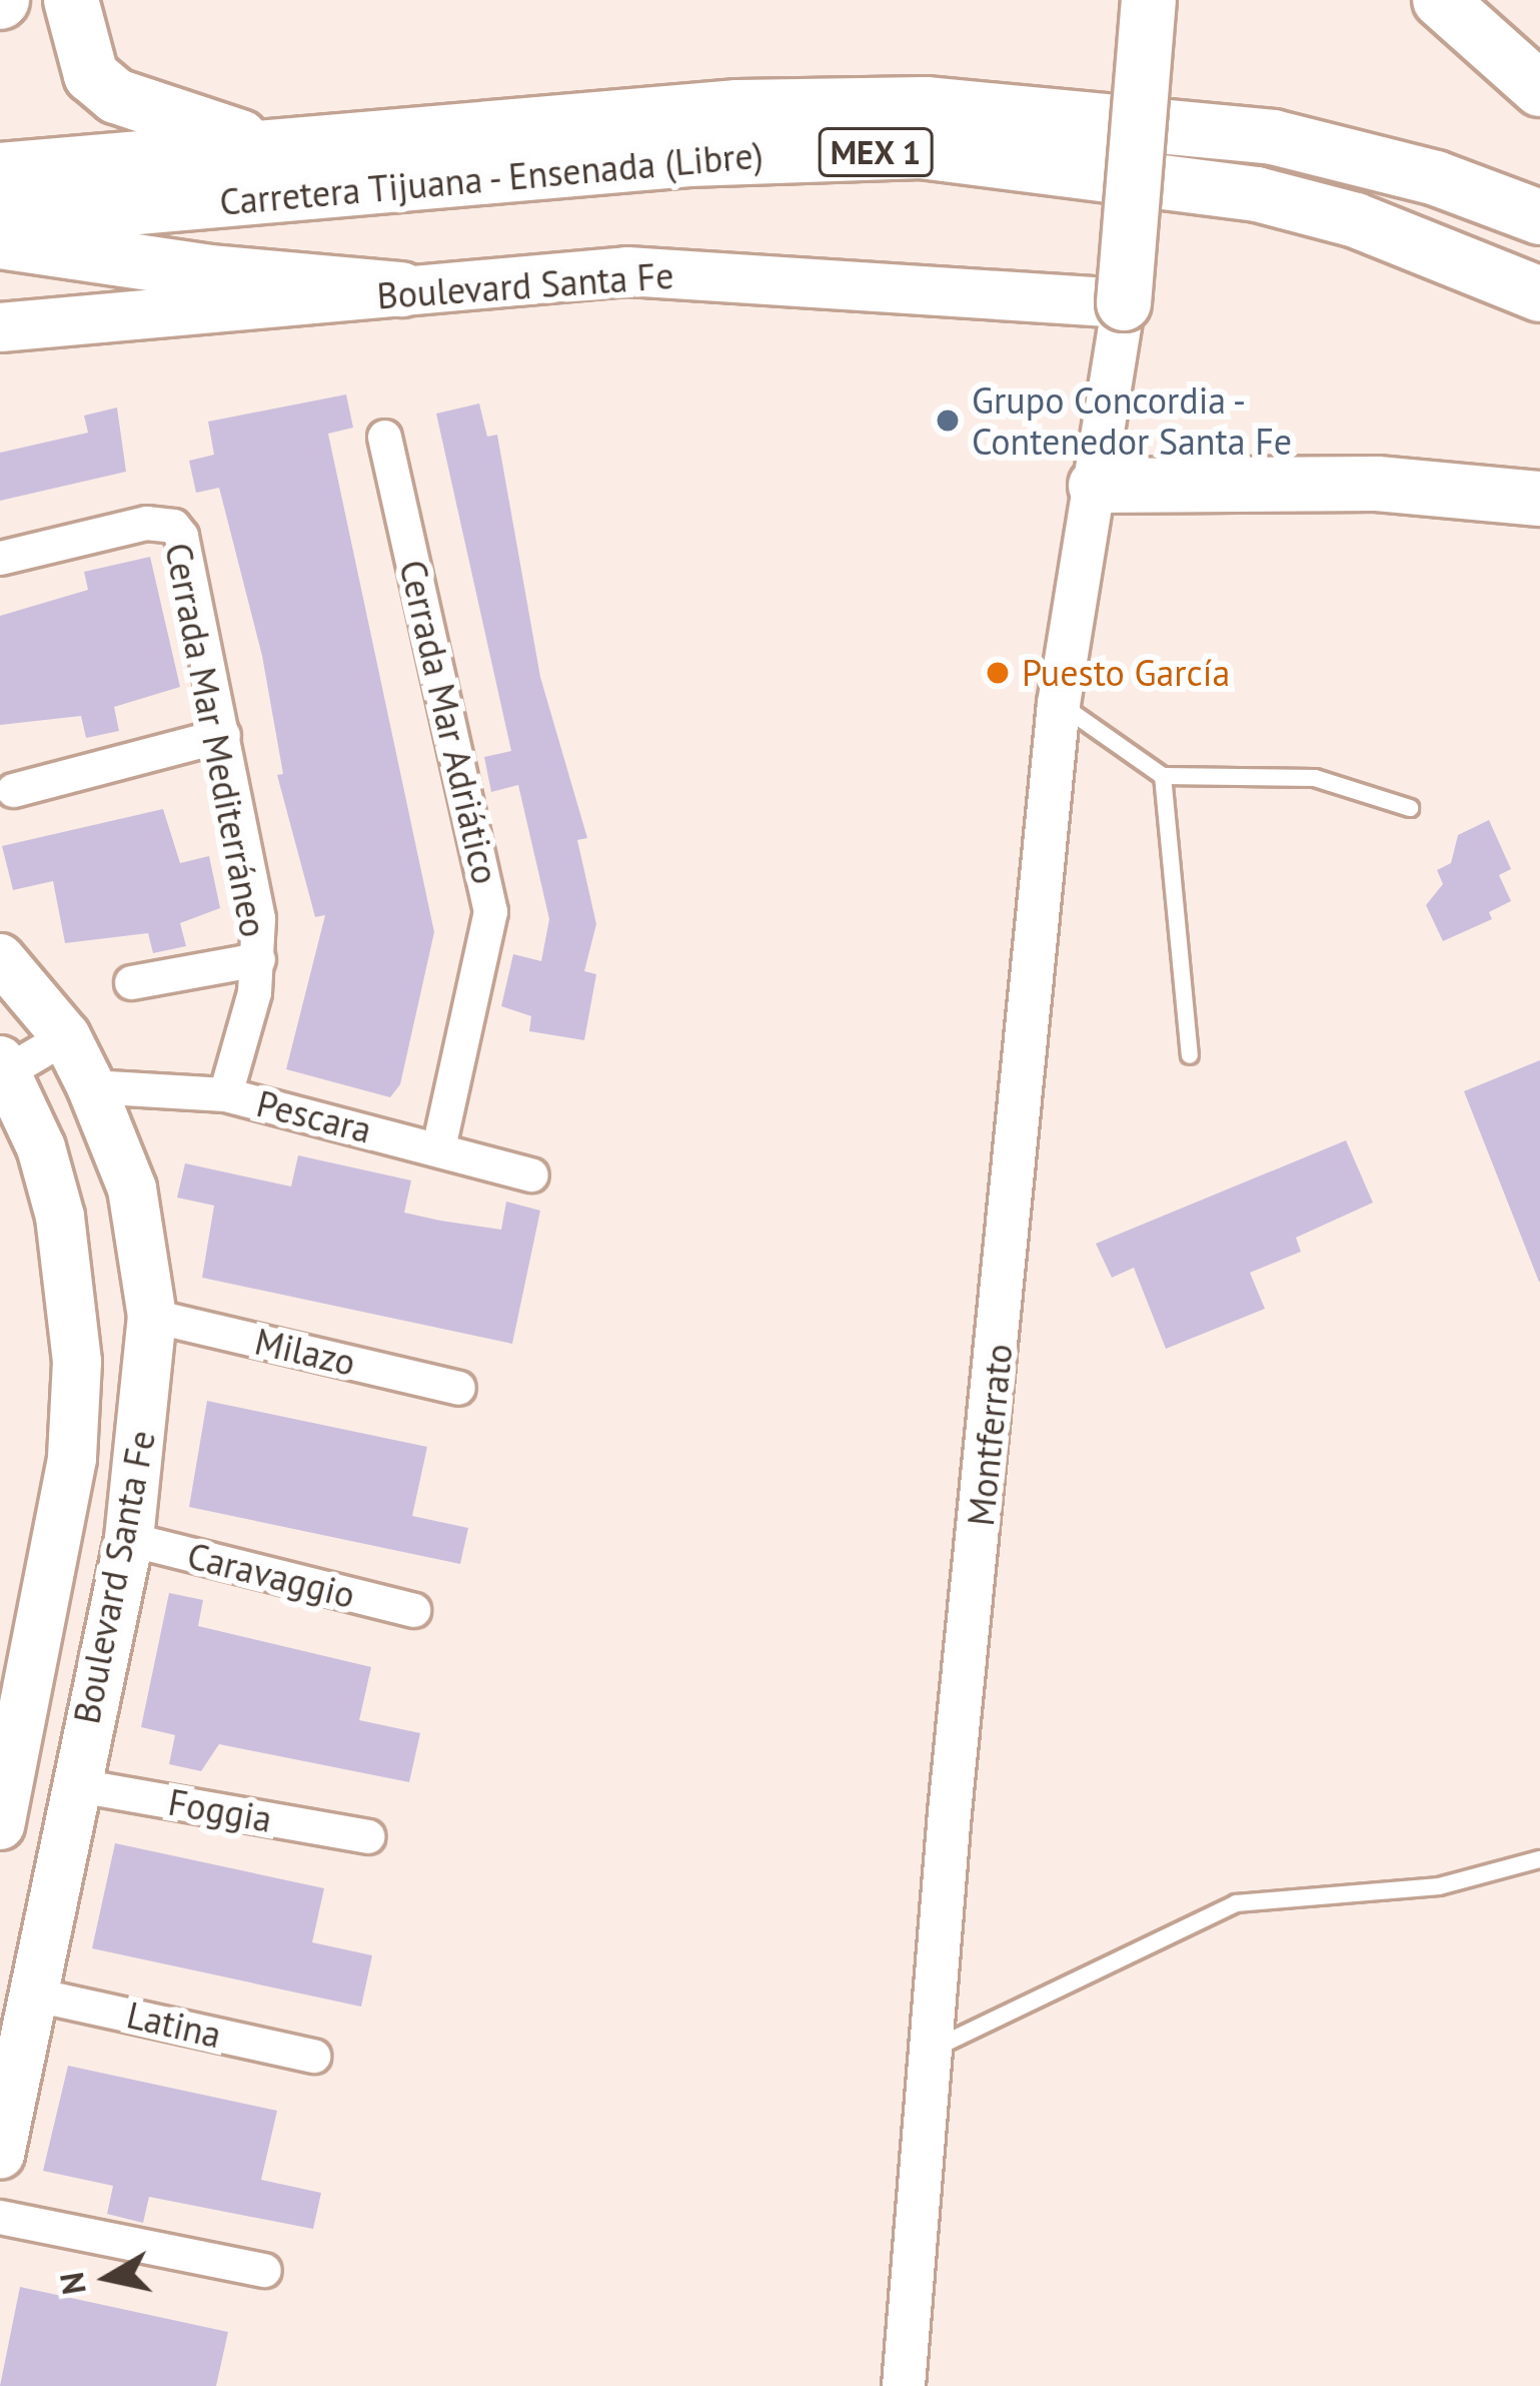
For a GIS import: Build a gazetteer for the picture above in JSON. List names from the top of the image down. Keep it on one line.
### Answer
{"streets":{"main road":["MEX 1","Carretera Tijuana - Ensenada (Libre)","Boulevard Santa Fe"],"street":["Cerrada Mar Adriático","Cerrada Mar Mediterráneo","Pescara","Milazo","Montferrato","Caravaggio","Foggia","Latina"]},"crossings":[["Boulevard Santa Fe","Pescara"],["Boulevard Santa Fe","Milazo"],["Boulevard Santa Fe","Montferrato"],["Boulevard Santa Fe","Caravaggio"],["Boulevard Santa Fe","Foggia"],["Boulevard Santa Fe","Latina"],["Cerrada Mar Adriático","Pescara"],["Cerrada Mar Mediterráneo","Pescara"]],"places":["Grupo Concordia - Contenedor Santa Fe","Puesto García"],"north":"left"}
